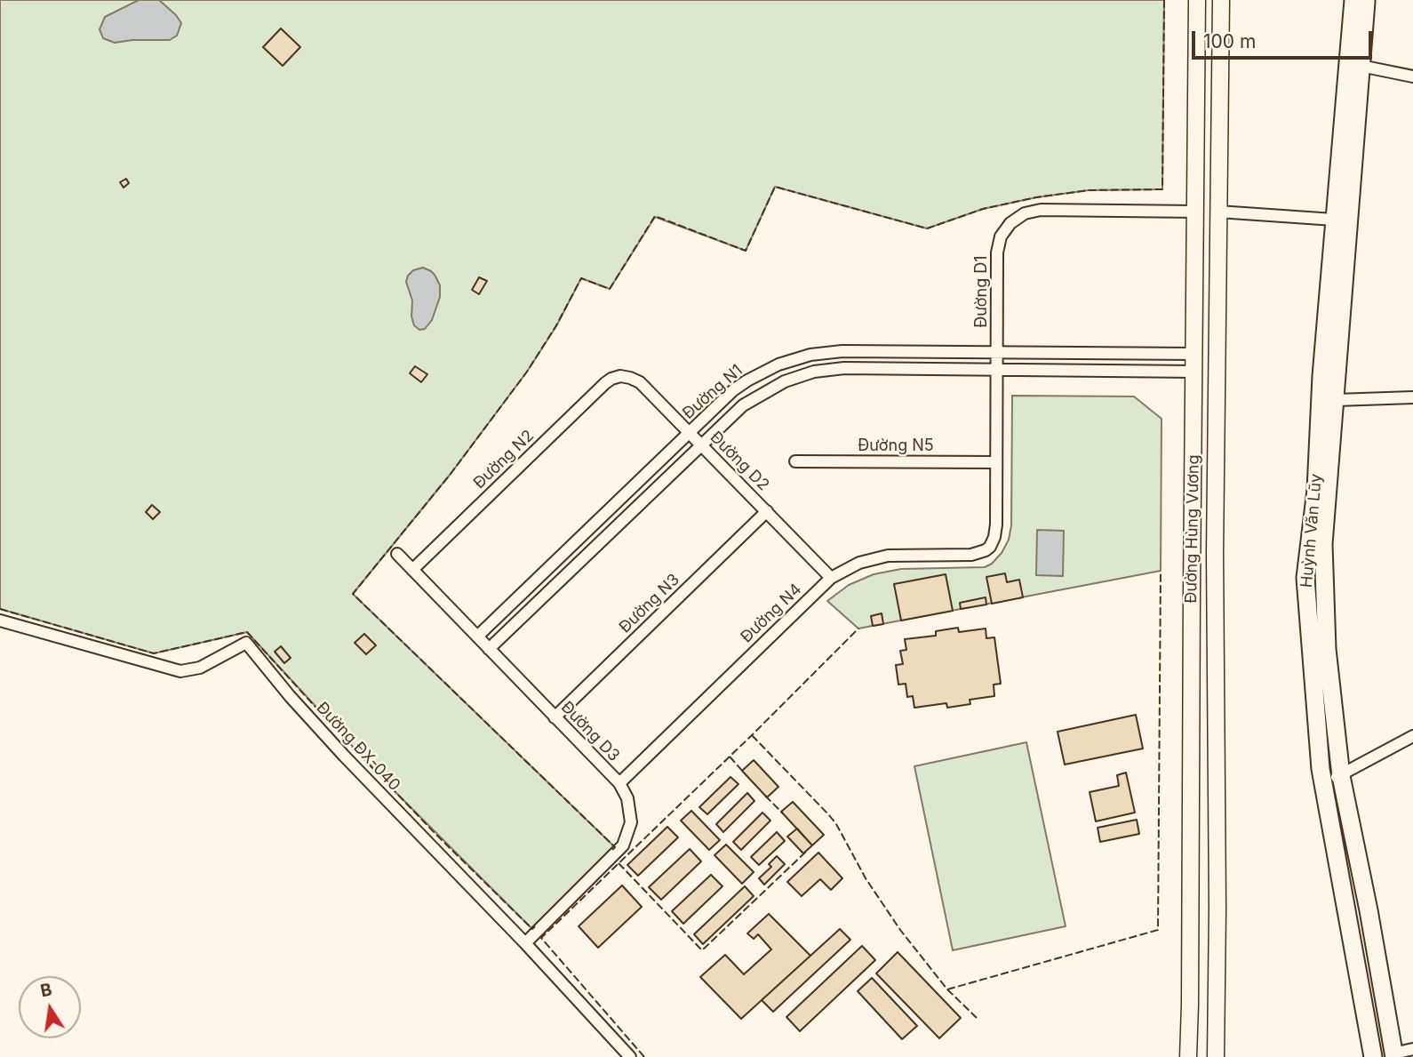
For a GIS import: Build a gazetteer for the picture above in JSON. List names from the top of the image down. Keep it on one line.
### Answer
{"streets":{"main road":["Đường Hùng Vương","Huỳnh Văn Lũy"],"street":["Đường D1","Đường N1","Đường N5","Đường N2","Đường D2","Đường N3","Đường N4","Đường D3","Đường ĐX-040"]},"crossings":[["Đường D1","Đường N1"],["Đường D1","Đường N5"],["Đường D1","Đường Hùng Vương"],["Đường D1","Đường N4"],["Đường N1","Đường D2"],["Đường N1","Đường Hùng Vương"],["Đường N1","Đường D3"],["Đường N2","Đường D2"],["Đường N2","Đường D3"],["Đường D2","Đường N3"],["Đường D2","Đường N4"],["Đường N3","Đường D3"],["Đường N4","Đường D3"],["Đường D3","Đường ĐX-040"]],"scale_bar":"100 m","north":"top"}
